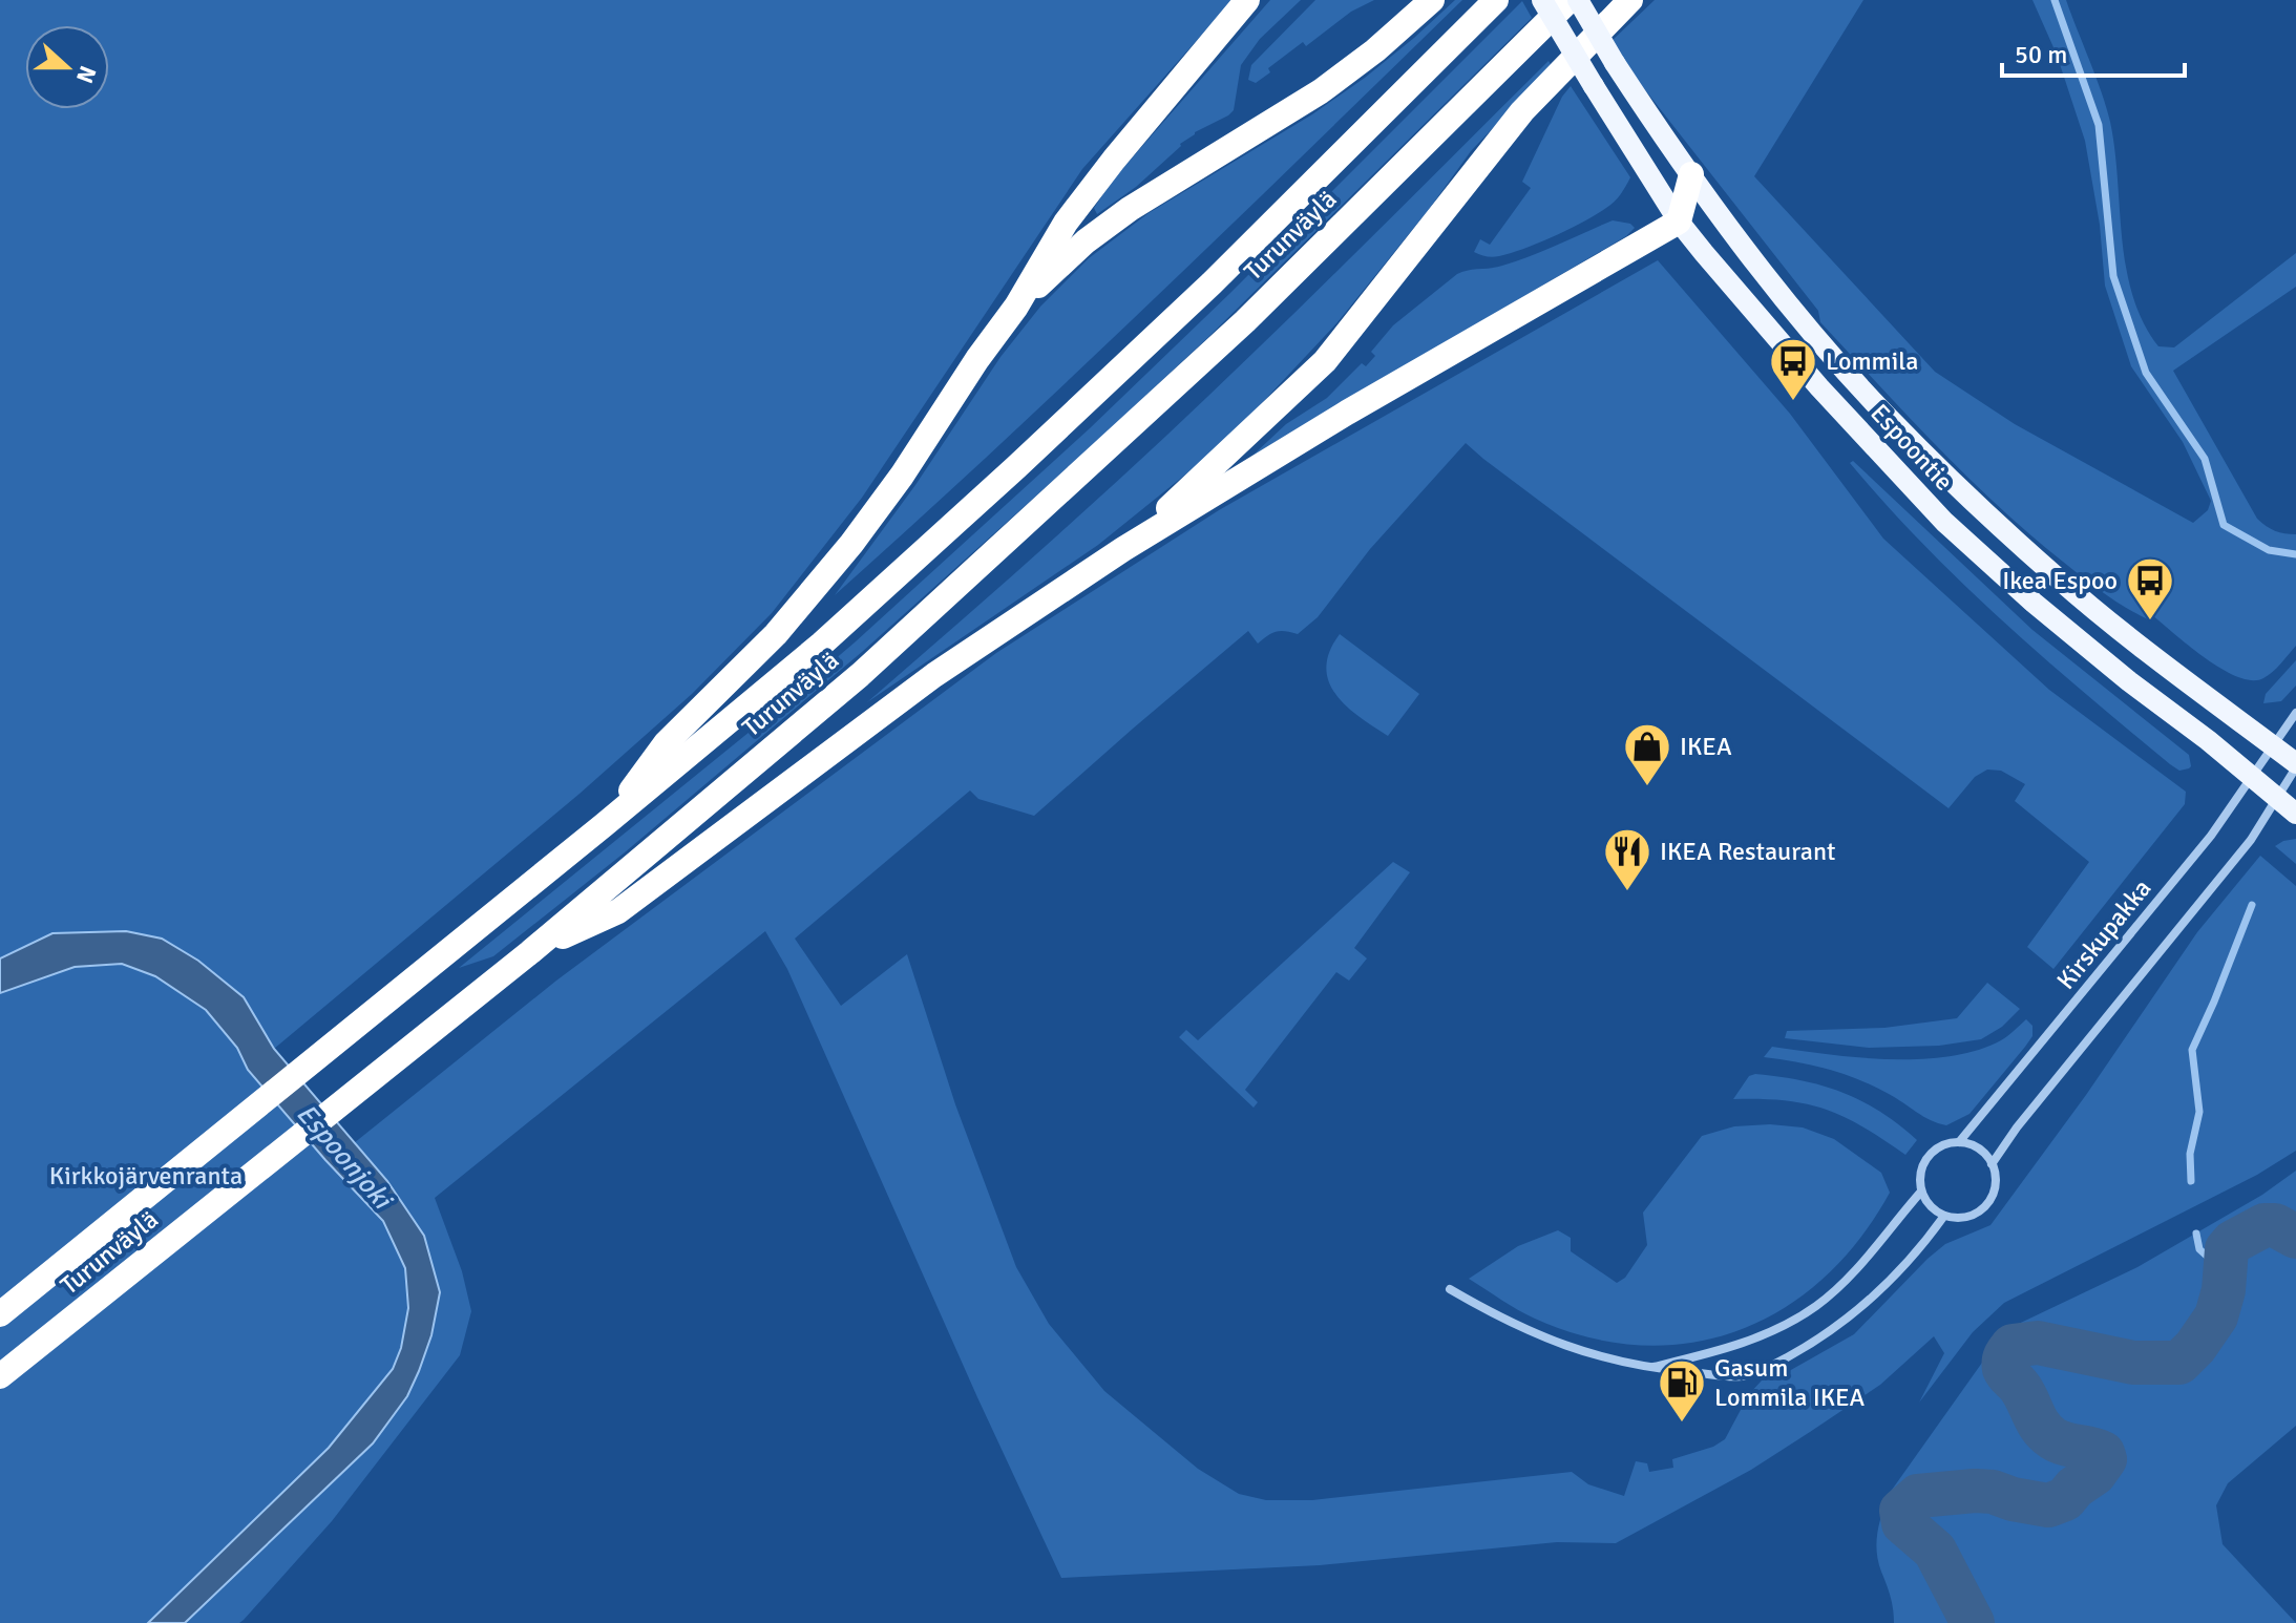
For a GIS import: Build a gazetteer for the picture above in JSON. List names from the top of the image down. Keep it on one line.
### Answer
{"streets":{"highway":["Turunväylä"],"main road":["Espoontie"],"street":["Kirskupakka"]},"crossings":[["Espoontie","Kirskupakka"]],"water":["Espoonjoki"],"parks":["Kirkkojärvenranta"],"places":{"bus stop":["Lommila","Ikea Espoo"],"shop":["IKEA"],"restaurant":["IKEA Restaurant"],"fuel station":["Gasum Lommila IKEA"]},"scale_bar":"50 m","north":"right"}
